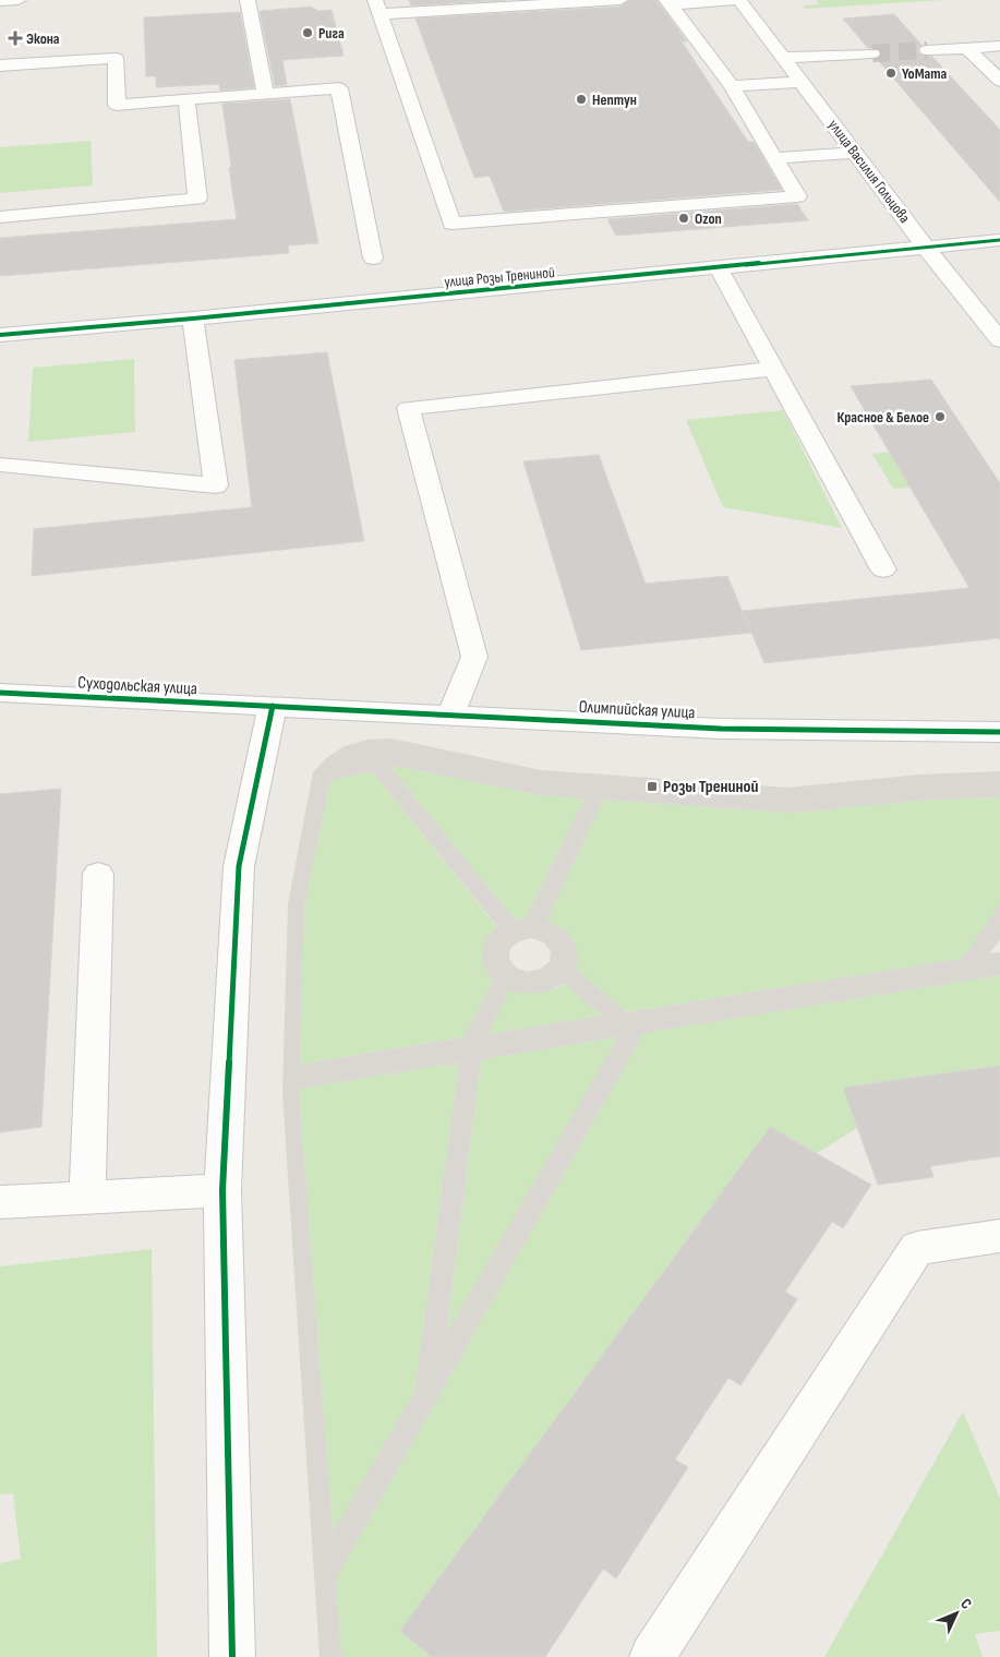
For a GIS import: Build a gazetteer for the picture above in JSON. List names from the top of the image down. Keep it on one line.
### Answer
{"streets":{"street":["улица Василия Гольцова","улица Розы Трениной","Суходольская улица","Олимпийская улица"]},"crossings":[["улица Василия Гольцова","улица Розы Трениной"],["Суходольская улица","Олимпийская улица"]],"places":{"other":["Рига","YoMama","Нептун","Ozon","Красное & Белое"],"health":["Экона"],"transit":["Розы Трениной"]},"north":"top right"}
